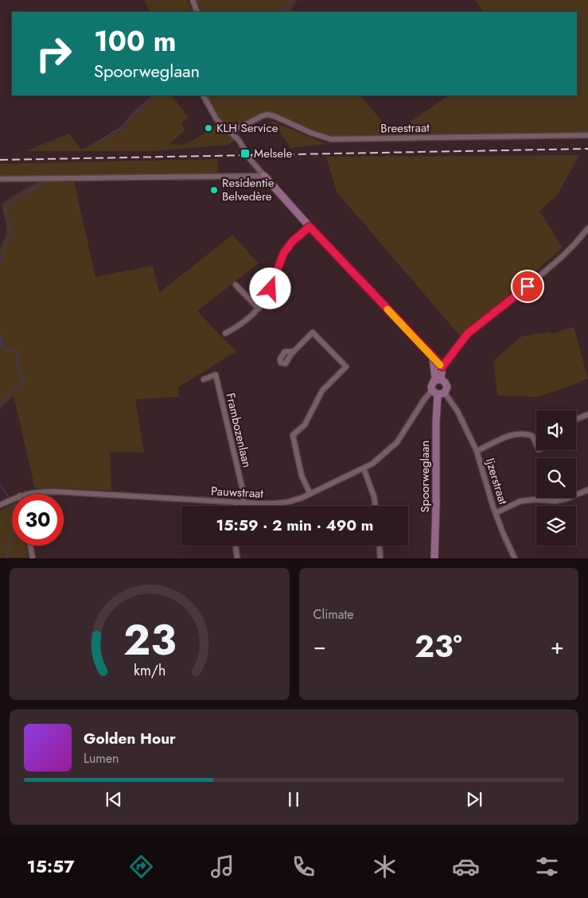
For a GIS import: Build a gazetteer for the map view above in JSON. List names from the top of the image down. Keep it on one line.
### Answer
{"streets":{"street":["Breestraat","Frambozenlaan","Spoorweglaan","Ijzerstraat","Pauwstraat"]},"crossings":[["Frambozenlaan","Pauwstraat"],["Spoorweglaan","Ijzerstraat"],["Spoorweglaan","Pauwstraat"],["Ijzerstraat","Pauwstraat"]],"places":{"other":["KLH Service","Residentie Belvedère"],"transit":["Melsele"]},"page":{"turn":["100 m","Spoorweglaan"],"limit":"30","trip":"15:59 · 2 min · 490 m","tile":"Climate","heat":["−","23°","+"],"song":["Golden Hour","Lumen"],"tabs":"15:57","gauge":["23","km/h"]}}
